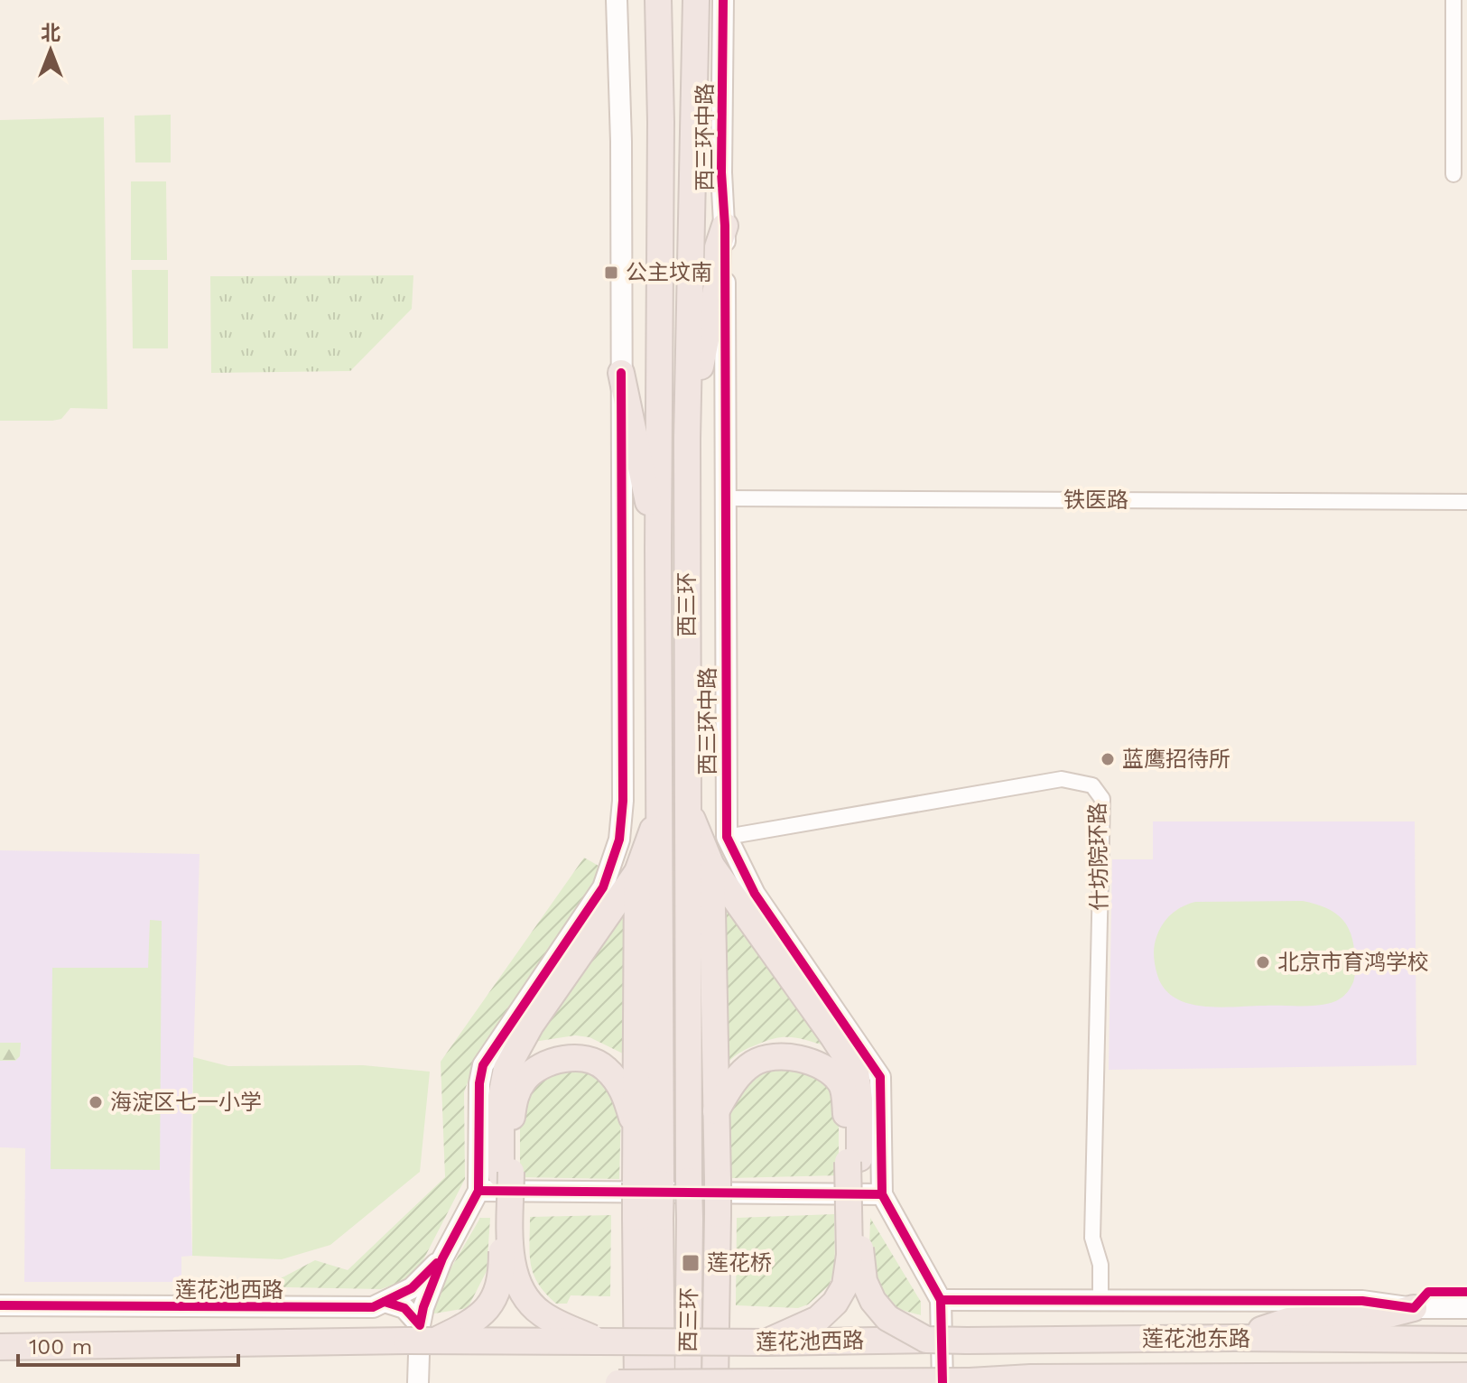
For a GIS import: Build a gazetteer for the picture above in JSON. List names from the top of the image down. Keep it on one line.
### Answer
{"streets":{"highway":["西三环","莲花池西路","莲花池东路"],"street":["西三环中路","铁医路","什坊院环路"]},"crossings":[["西三环中路","铁医路"],["西三环中路","什坊院环路"],["莲花池西路","莲花池东路"]],"places":{"transit":["公主坟南","莲花桥"],"other":["蓝鹰招待所","北京市育鸿学校","海淀区七一小学"]},"scale_bar":"100 m","north":"top"}
